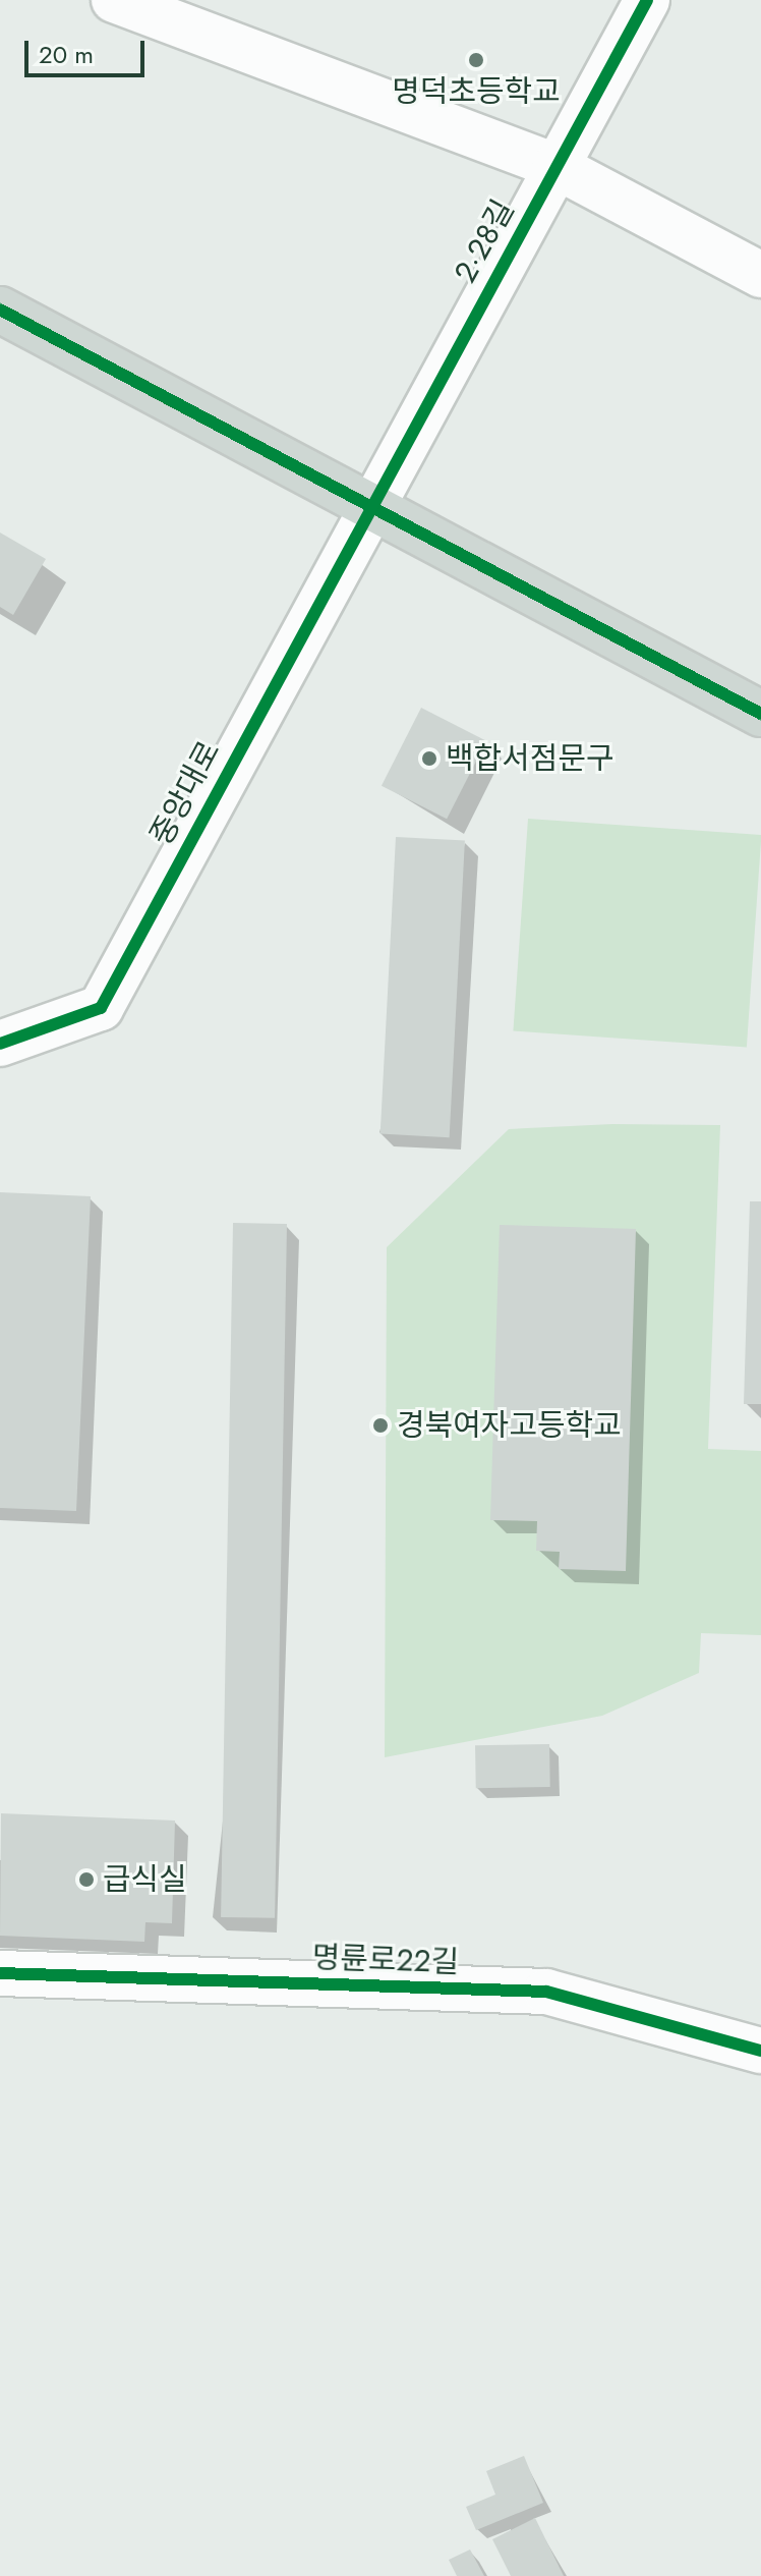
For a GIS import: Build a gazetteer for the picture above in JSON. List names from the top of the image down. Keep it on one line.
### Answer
{"streets":{"street":["2·28길","중앙대로","명륜로22길"]},"crossings":[["2·28길","중앙대로"]],"places":["명덕초등학교","백합서점문구","경북여자고등학교","급식실"],"scale_bar":"20 m"}
